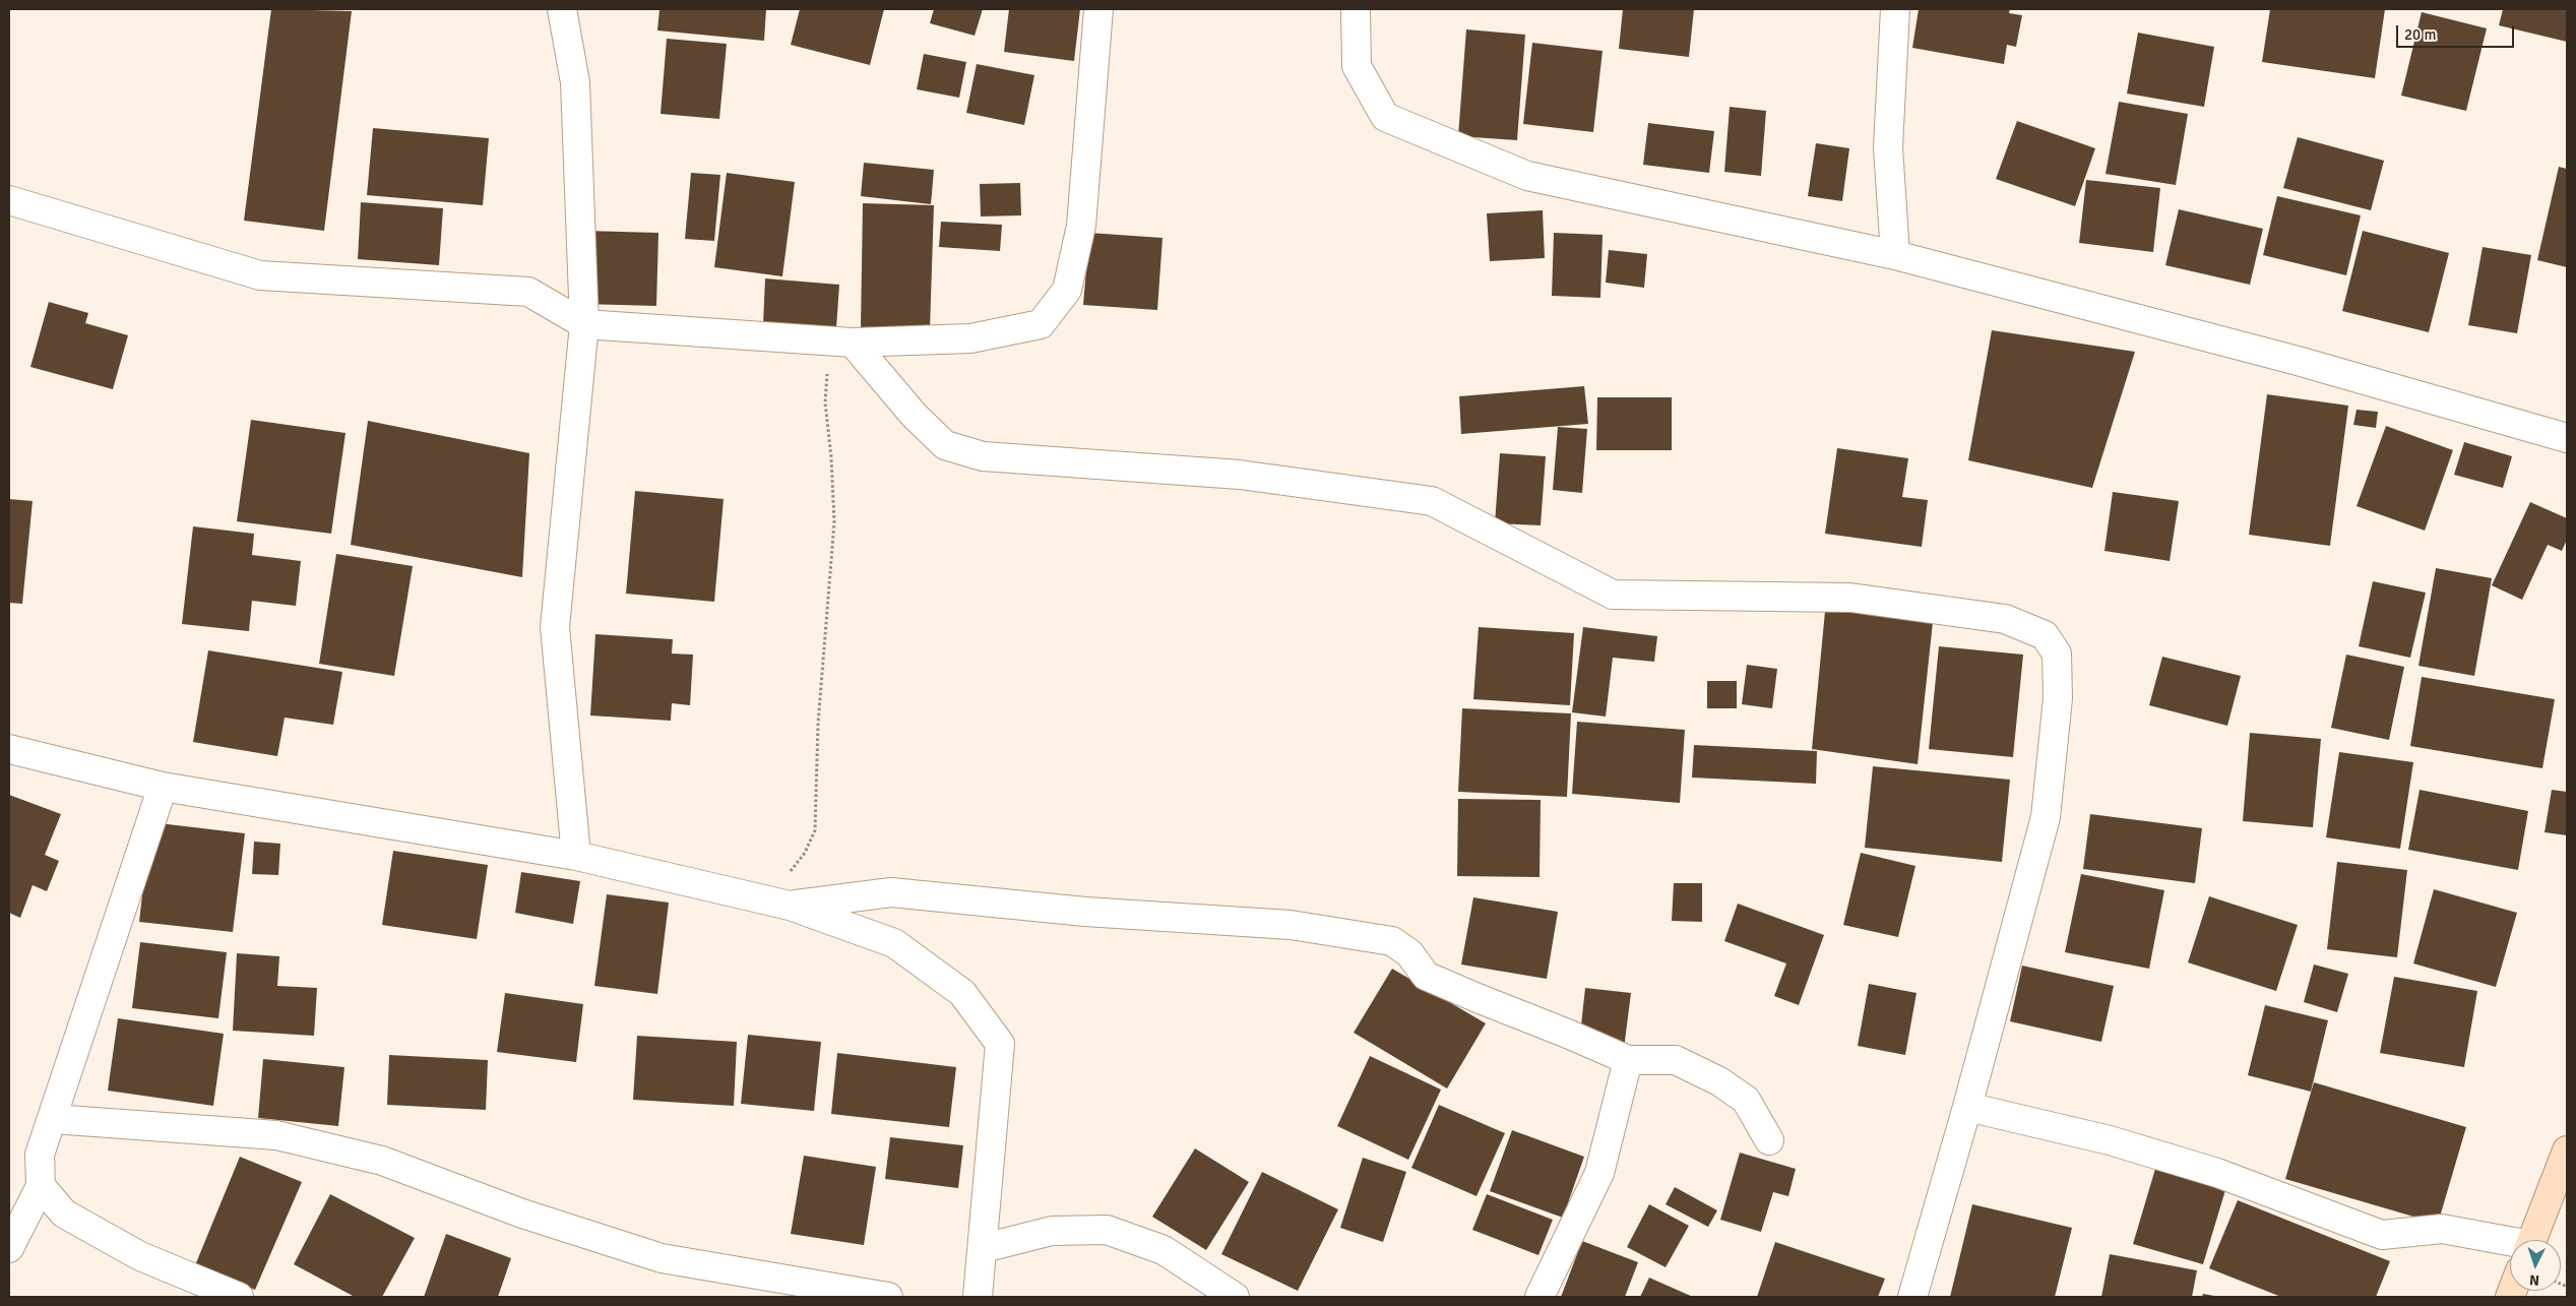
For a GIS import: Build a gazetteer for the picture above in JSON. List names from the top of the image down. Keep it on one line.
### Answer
{"scale_bar":"20 m","north":"bottom"}
